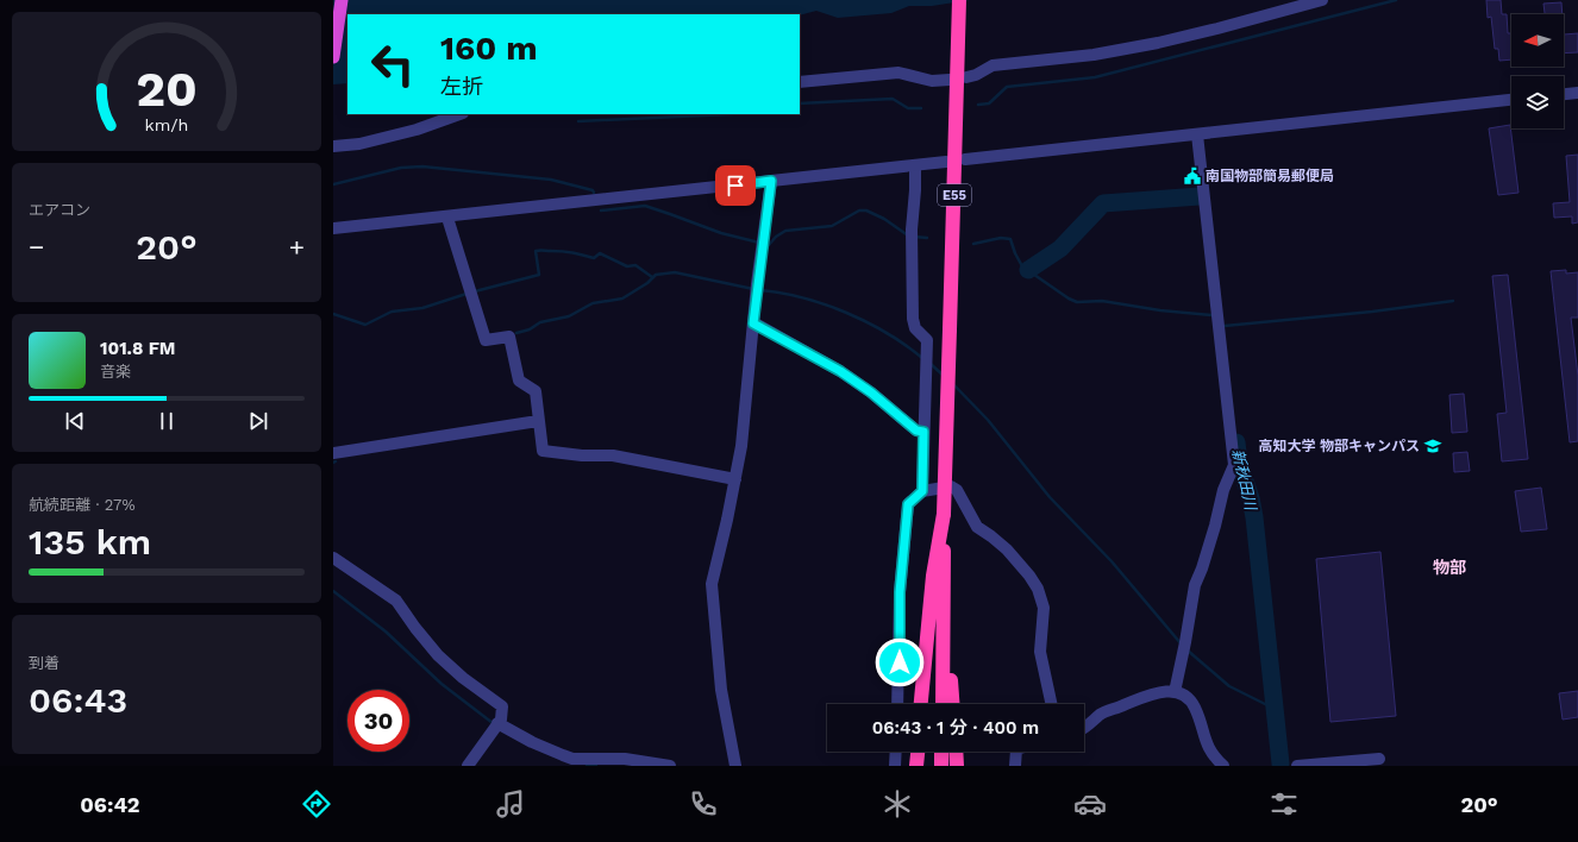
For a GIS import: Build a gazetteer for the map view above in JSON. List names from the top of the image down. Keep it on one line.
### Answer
{"streets":{"highway":["E55"]},"districts":["物部"],"water":["新秋田川"],"places":{"public building":["南国物部簡易郵便局"],"school or university":["高知大学 物部キャンパス"]},"north":"left","page":{"turn":["160 m","左折"],"tile":["エアコン",["航続距離 · 27%","135 km"],["到着","06:43"]],"heat":["−","20°","+"],"song":["101.8 FM","音楽"],"limit":"30","trip":"06:43 · 1 分 · 400 m","tabs":["06:42","20°"],"gauge":["20","km/h"]}}
